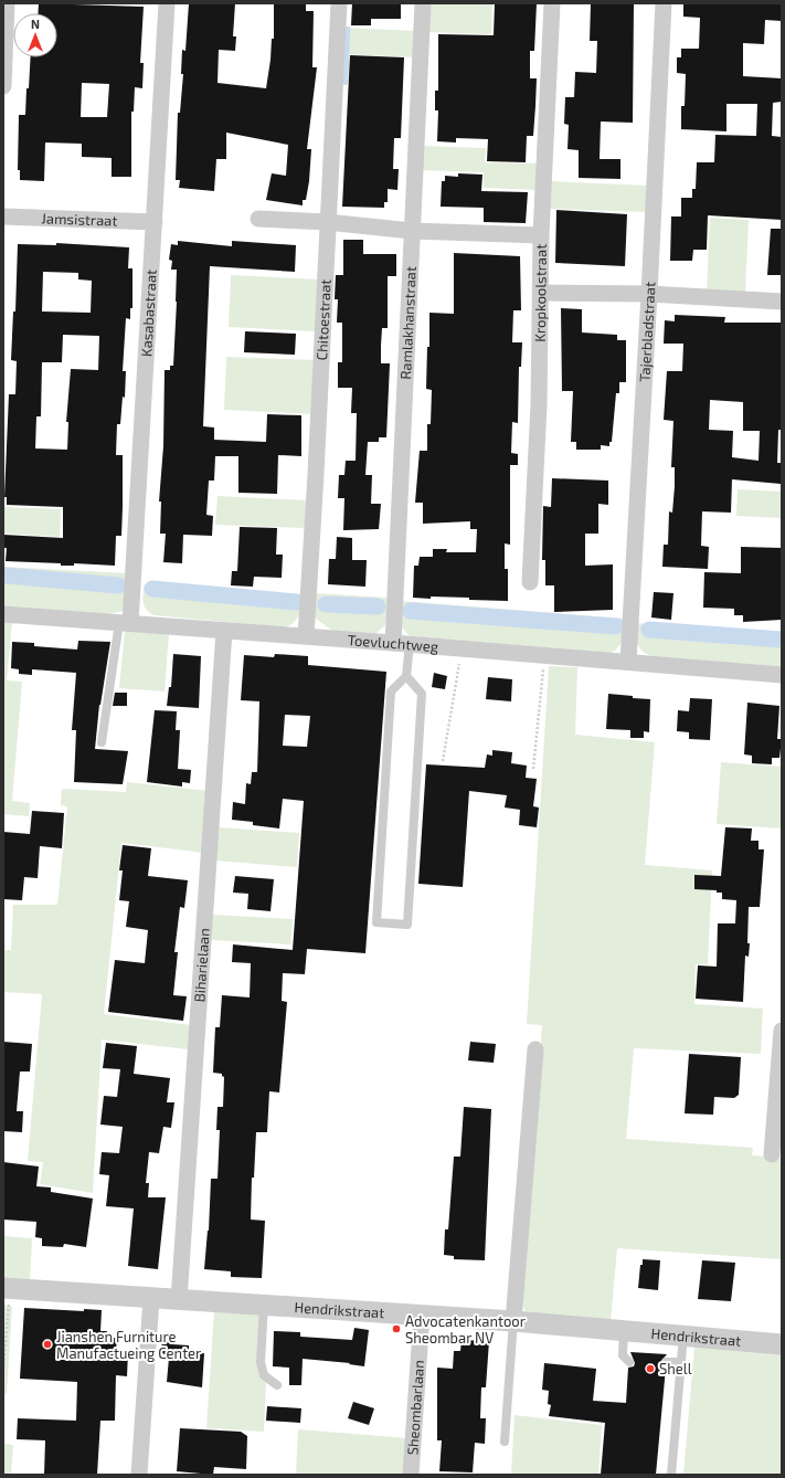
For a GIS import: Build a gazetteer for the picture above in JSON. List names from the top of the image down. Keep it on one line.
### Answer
{"streets":{"street":["Jamsistraat","Kropkoolstraat","Kasabastraat","Chitoestraat","Ramlakhanstraat","Tajerbladstraat","Toevluchtweg","Biharielaan","Hendrikstraat","Sheombarlaan"]},"crossings":[["Jamsistraat","Kasabastraat"],["Kasabastraat","Toevluchtweg"],["Chitoestraat","Toevluchtweg"],["Ramlakhanstraat","Toevluchtweg"],["Tajerbladstraat","Toevluchtweg"],["Toevluchtweg","Biharielaan"],["Biharielaan","Hendrikstraat"],["Hendrikstraat","Sheombarlaan"]],"places":["Advocatenkantoor Sheombar NV","Jianshen Furniture Manufactueing Center","Shell"],"north":"top"}
